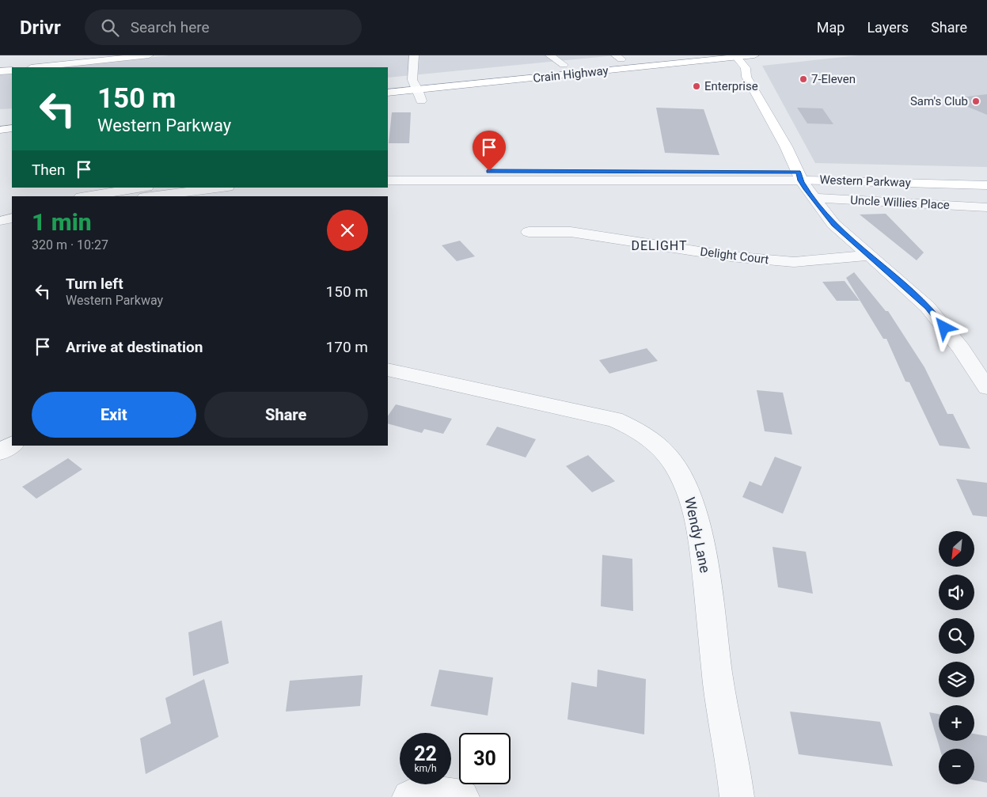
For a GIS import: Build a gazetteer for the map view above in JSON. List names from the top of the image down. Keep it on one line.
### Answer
{"streets":{"main road":["Crain Highway","Western Parkway"],"street":["Uncle Willies Place","Delight Court","Wendy Lane"]},"districts":["DELIGHT"],"places":["7-Eleven","Enterprise","Sam's Club"],"north":"bottom left","page":{"header":"Drivr","search":"Search here","nav":["Map","Layers","Share"],"turn":["150 m","Western Parkway"],"then":"Then","heading":["1 min","320 m · 10:27"],"list":[{"name":"Turn left","note":"Western Parkway","value":"150 m"},{"name":"Arrive at destination","value":"170 m"}],"buttons":["Exit","Share"],"map_buttons":["+","−"],"speed":"22 km/h","limit":"30"}}
